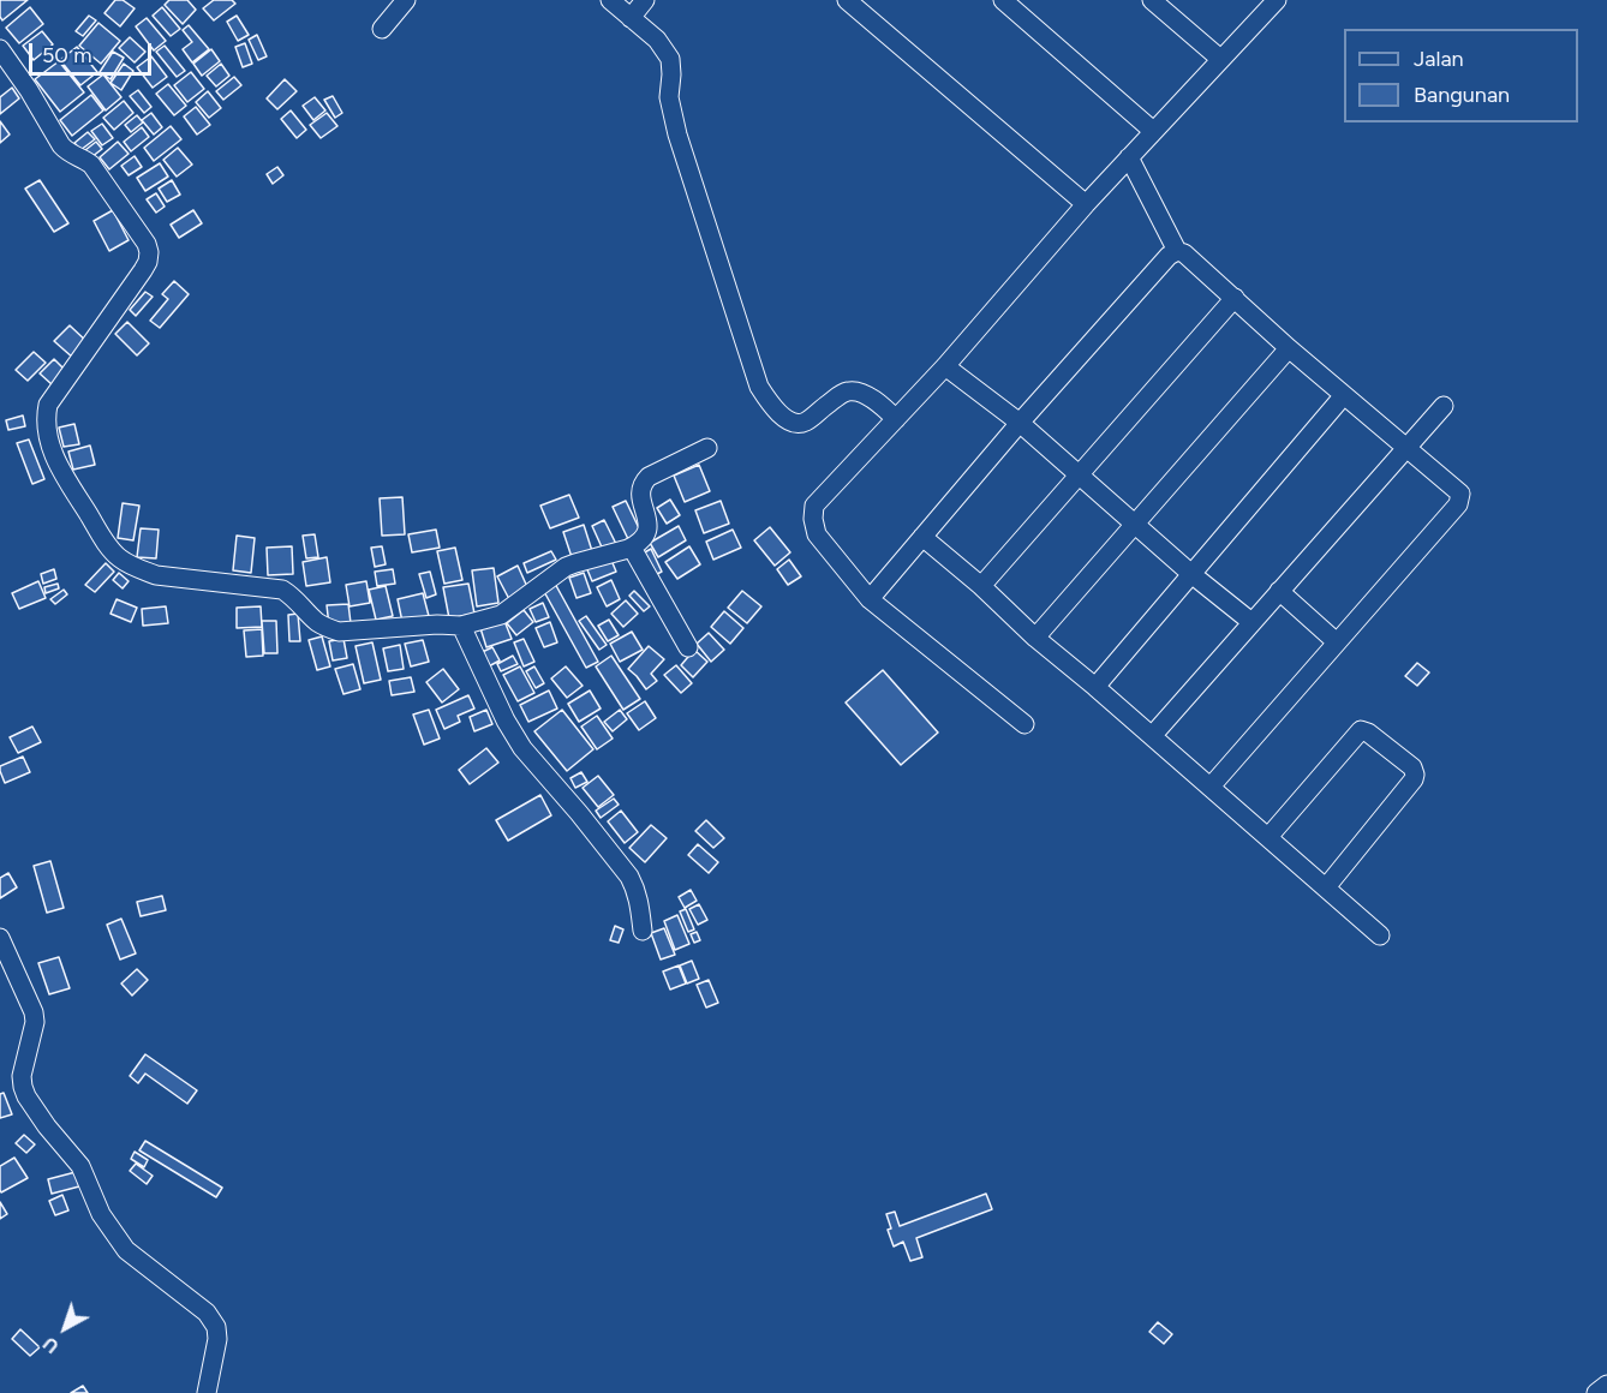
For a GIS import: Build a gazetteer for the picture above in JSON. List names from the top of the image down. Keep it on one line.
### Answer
{"legend":["Jalan","Bangunan"],"scale_bar":"50 m","north":"bottom left"}
